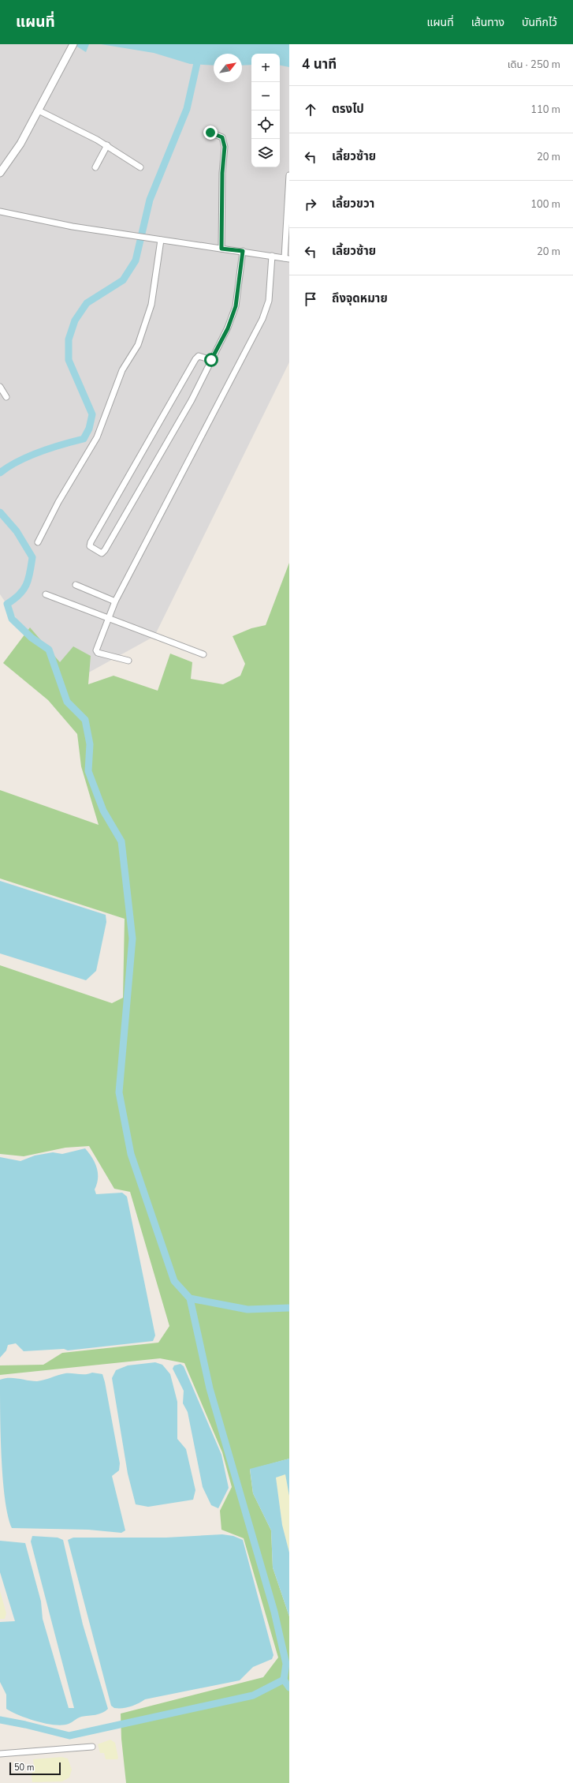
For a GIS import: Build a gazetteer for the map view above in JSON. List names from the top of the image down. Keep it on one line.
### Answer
{"scale_bar":"50 m","north":"top right","page":{"header":"แผนที่","nav":["แผนที่","เส้นทาง","บันทึกไว้"],"heading":["4 นาที","เดิน · 250 m"],"map_buttons":["+","−"],"list":[["ตรงไป","110 m"],["เลี้ยวซ้าย","20 m"],["เลี้ยวขวา","100 m"],["เลี้ยวซ้าย","20 m"],"ถึงจุดหมาย"],"scale":"50 m"}}
